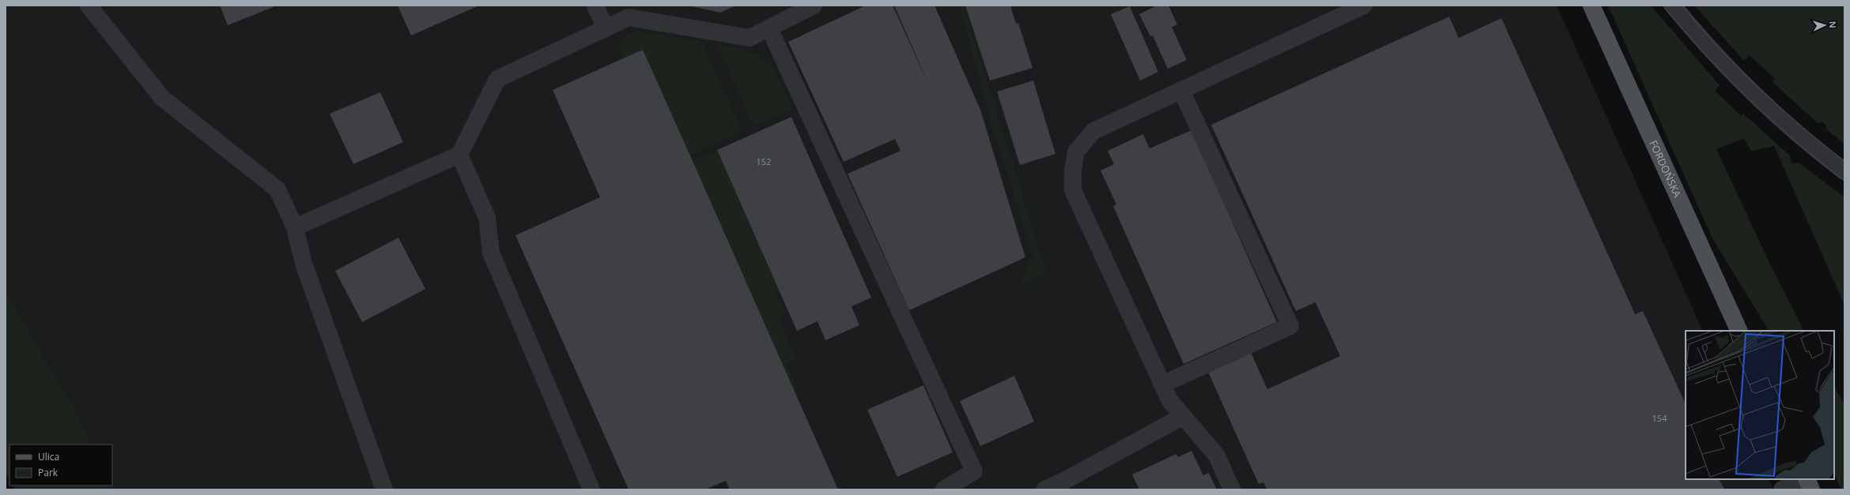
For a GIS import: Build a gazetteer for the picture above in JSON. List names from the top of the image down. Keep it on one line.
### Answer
{"streets":{"main road":["FORDOŃSKA"]},"house_numbers":["152","154"],"legend":["Ulica","Park"],"north":"right"}
